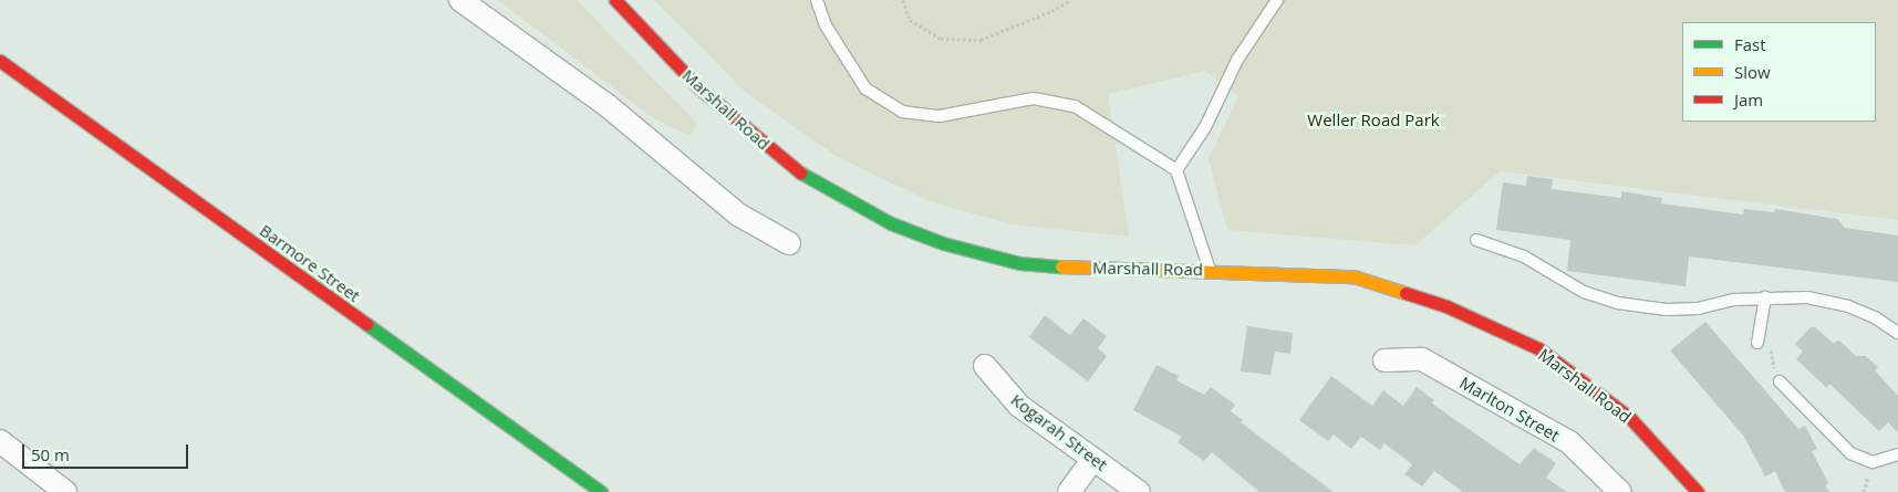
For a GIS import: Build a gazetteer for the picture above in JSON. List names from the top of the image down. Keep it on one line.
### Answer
{"streets":{"main road":["Marshall Road","Barmore Street"],"street":["Marlton Street","Kogarah Street"]},"parks":["Weller Road Park"],"legend":["Fast","Slow","Jam"],"scale_bar":"50 m"}
